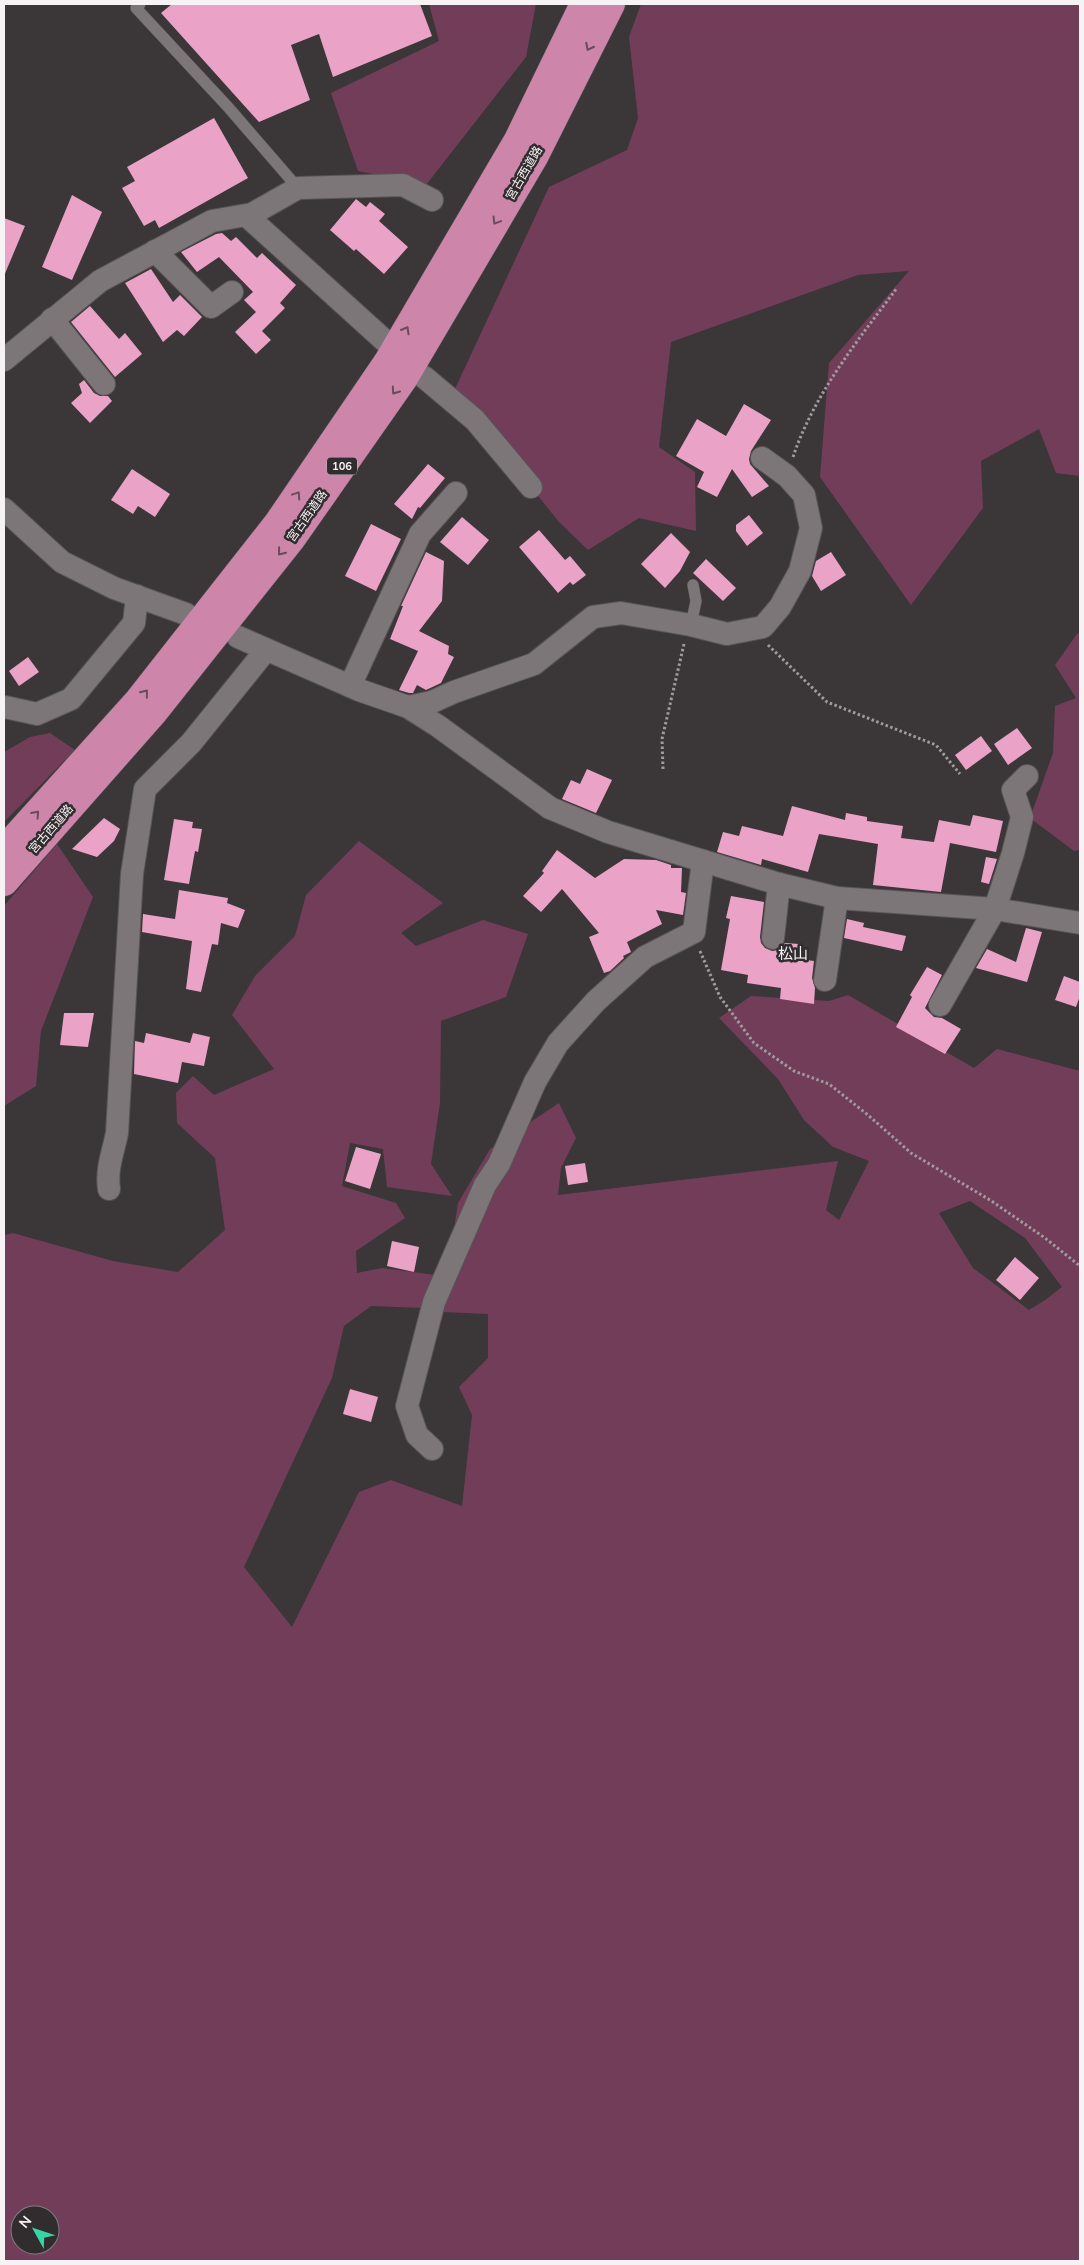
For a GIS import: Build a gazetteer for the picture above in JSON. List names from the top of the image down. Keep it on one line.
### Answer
{"streets":{"highway":["宮古西道路","106"]},"districts":["松山"],"north":"top left"}
